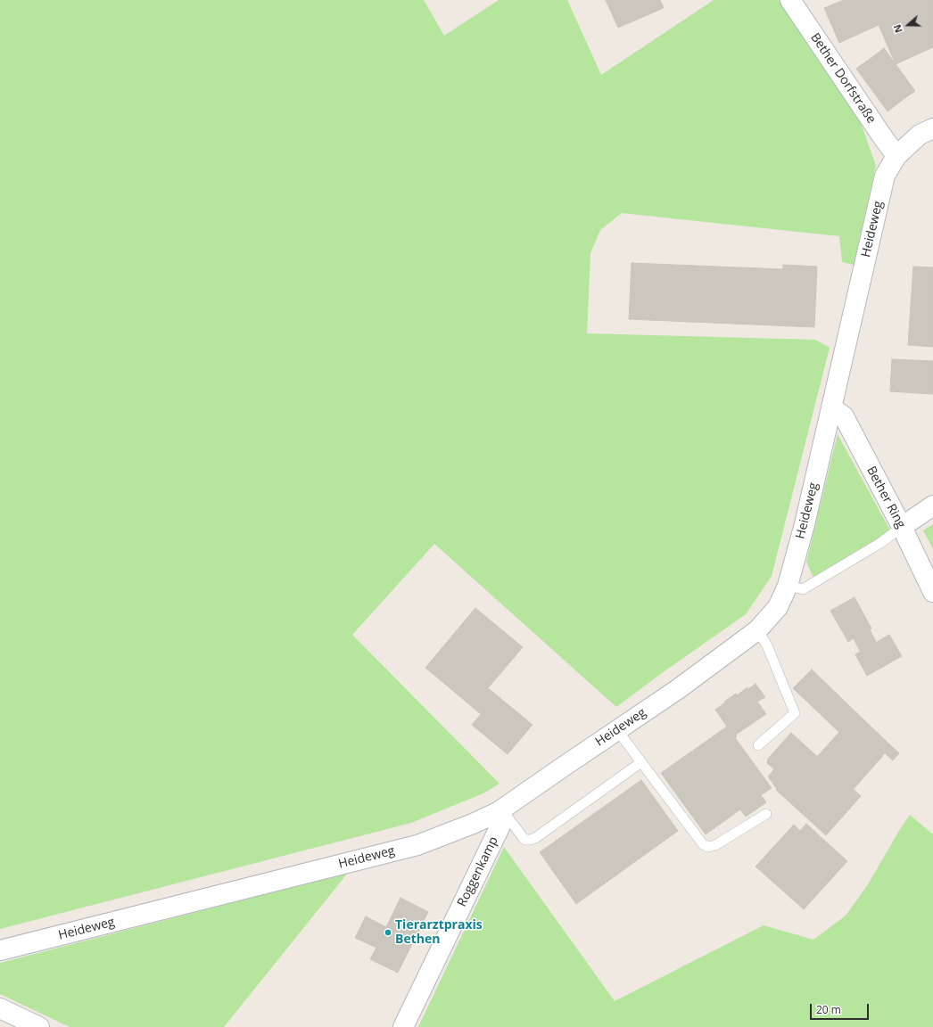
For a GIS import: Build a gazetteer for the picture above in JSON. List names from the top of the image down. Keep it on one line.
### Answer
{"streets":{"street":["Bether Dorfstraße","Heideweg","Bether Ring","Roggenkamp"]},"crossings":[["Bether Dorfstraße","Heideweg"],["Heideweg","Bether Ring"],["Heideweg","Roggenkamp"]],"places":["Tierarztpraxis Bethen"],"scale_bar":"20 m","north":"left"}
